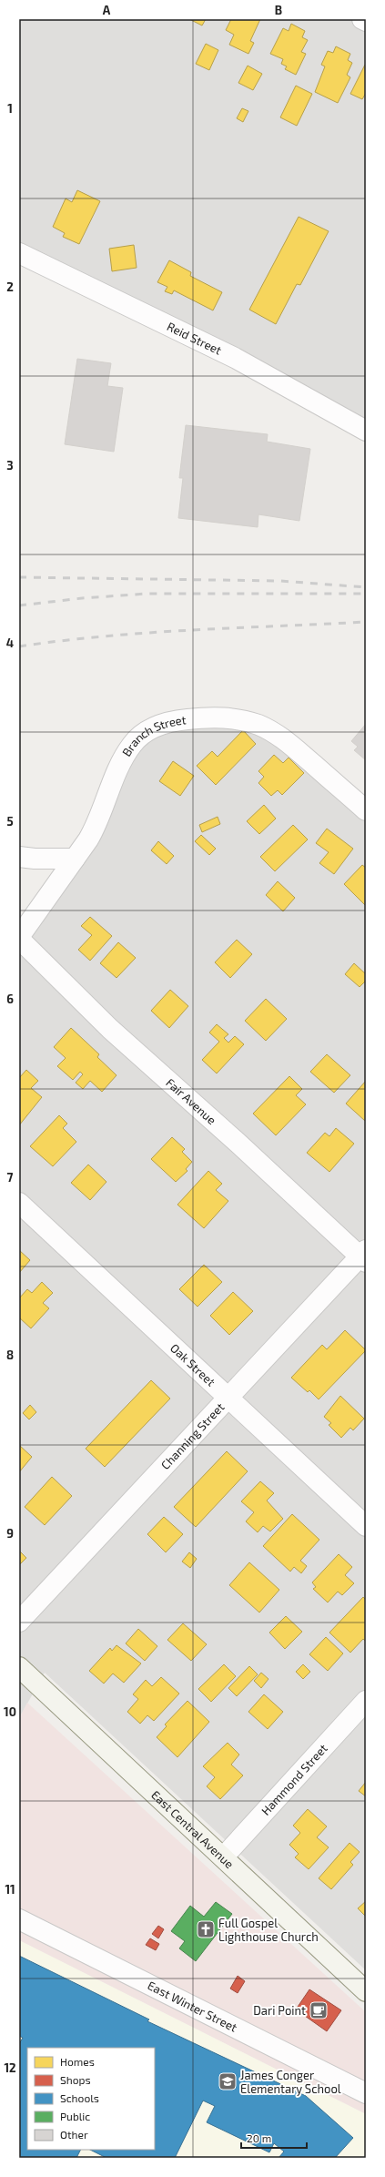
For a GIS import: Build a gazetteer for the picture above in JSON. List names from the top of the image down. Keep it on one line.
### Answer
{"streets":{"main road":["East Central Avenue"],"street":["Reid Street","Branch Street","Fair Avenue","Oak Street","Channing Street","Hammond Street","East Winter Street"]},"crossings":[["Branch Street","Fair Avenue"],["Fair Avenue","Channing Street"],["Oak Street","Channing Street"],["Hammond Street","East Central Avenue"]],"places":{"church":["Full Gospel Lighthouse Church"],"cafe":["Dari Point"],"school or university":["James Conger Elementary School"]},"legend":["Homes","Shops","Schools","Public","Other"],"scale_bar":"20 m","grid":{"columns":["A","B"],"rows":["1","2","3","4","5","6","7","8","9","10","11","12"]}}
